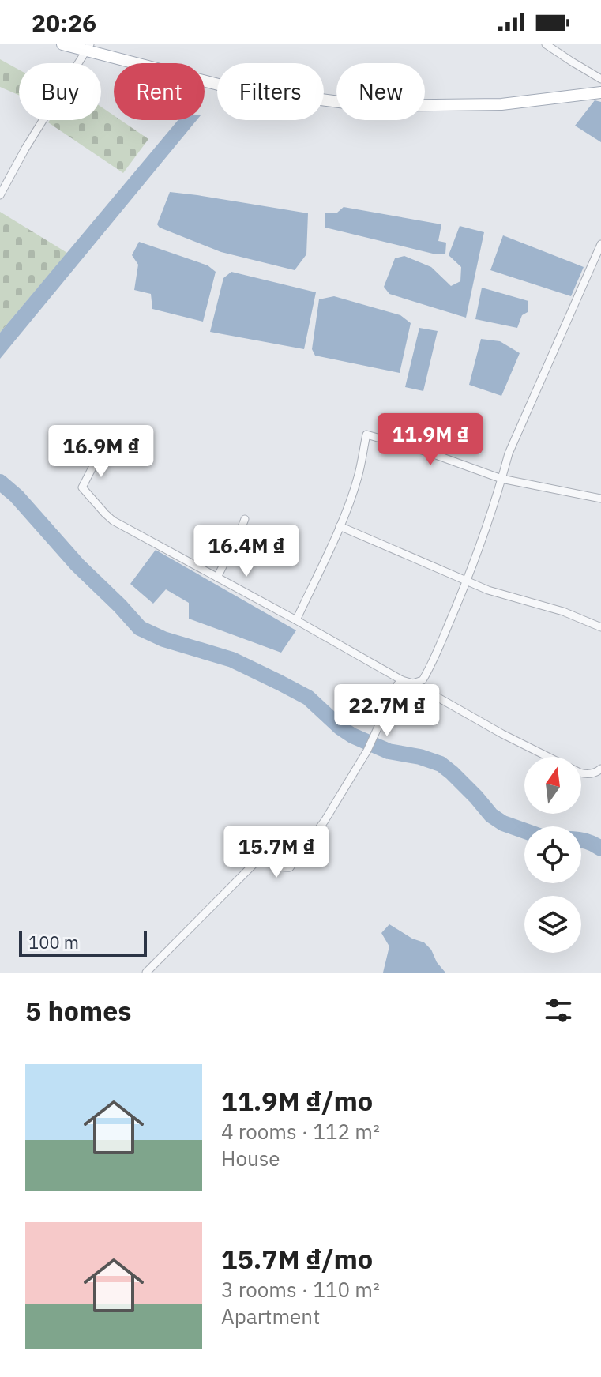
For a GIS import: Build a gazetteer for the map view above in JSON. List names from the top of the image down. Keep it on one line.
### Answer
{"scale_bar":"100 m","north":"top","page":{"status":"20:26","chip":["Buy","Rent","Filters","New"],"price":["11.9M ₫","16.9M ₫","16.4M ₫","22.7M ₫","15.7M ₫"],"scale":"100 m","heading":"5 homes","list":[{"name":"11.9M ₫/mo","note":"4 rooms · 112 m² · House"},{"name":"15.7M ₫/mo","note":"3 rooms · 110 m² · Apartment"}]}}
